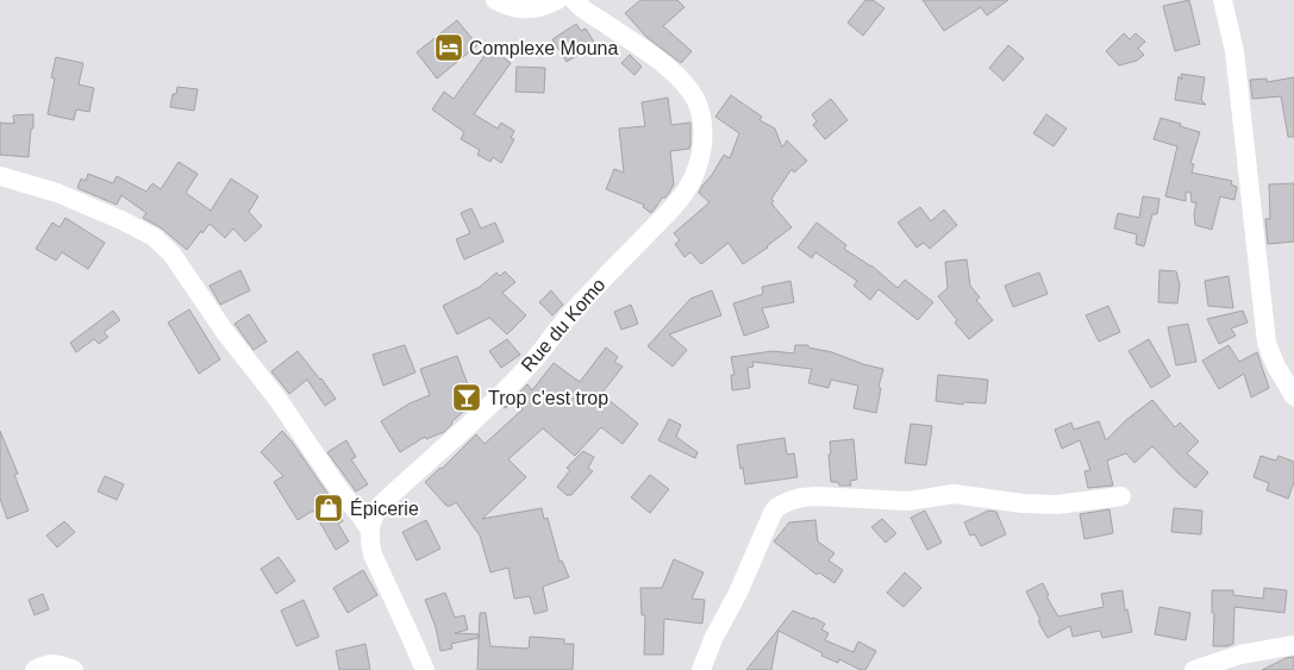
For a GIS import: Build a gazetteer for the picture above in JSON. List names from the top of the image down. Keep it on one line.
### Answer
{"streets":{"street":["Rue du Komo"]},"places":{"hotel":["Complexe Mouna"],"bar":["Trop c'est trop"],"shop":["Épicerie"]}}
